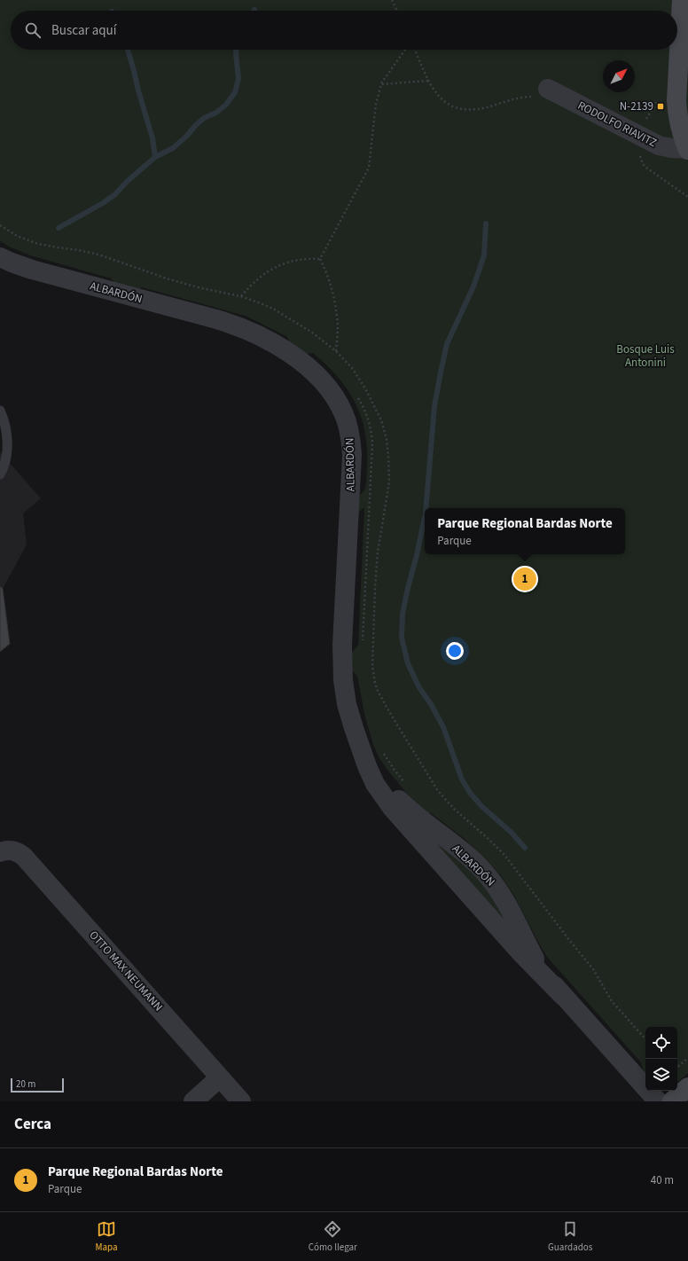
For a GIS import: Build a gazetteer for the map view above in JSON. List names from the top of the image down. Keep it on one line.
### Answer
{"streets":{"street":["RODOLFO RIAVITZ","ALBARDÓN","OTTO MAX NEUMANN"]},"parks":["Bosque Luis Antonini"],"places":{"transit":["N-2139"]},"scale_bar":"20 m","north":"top right","page":{"search":"Buscar aquí","popup":["Parque Regional Bardas Norte","Parque"],"pins":"1","scale":"20 m","heading":"Cerca","list":[{"mark":"1","name":"Parque Regional Bardas Norte","note":"Parque","value":"40 m"}],"nav":["Mapa","Cómo llegar","Guardados"]}}
